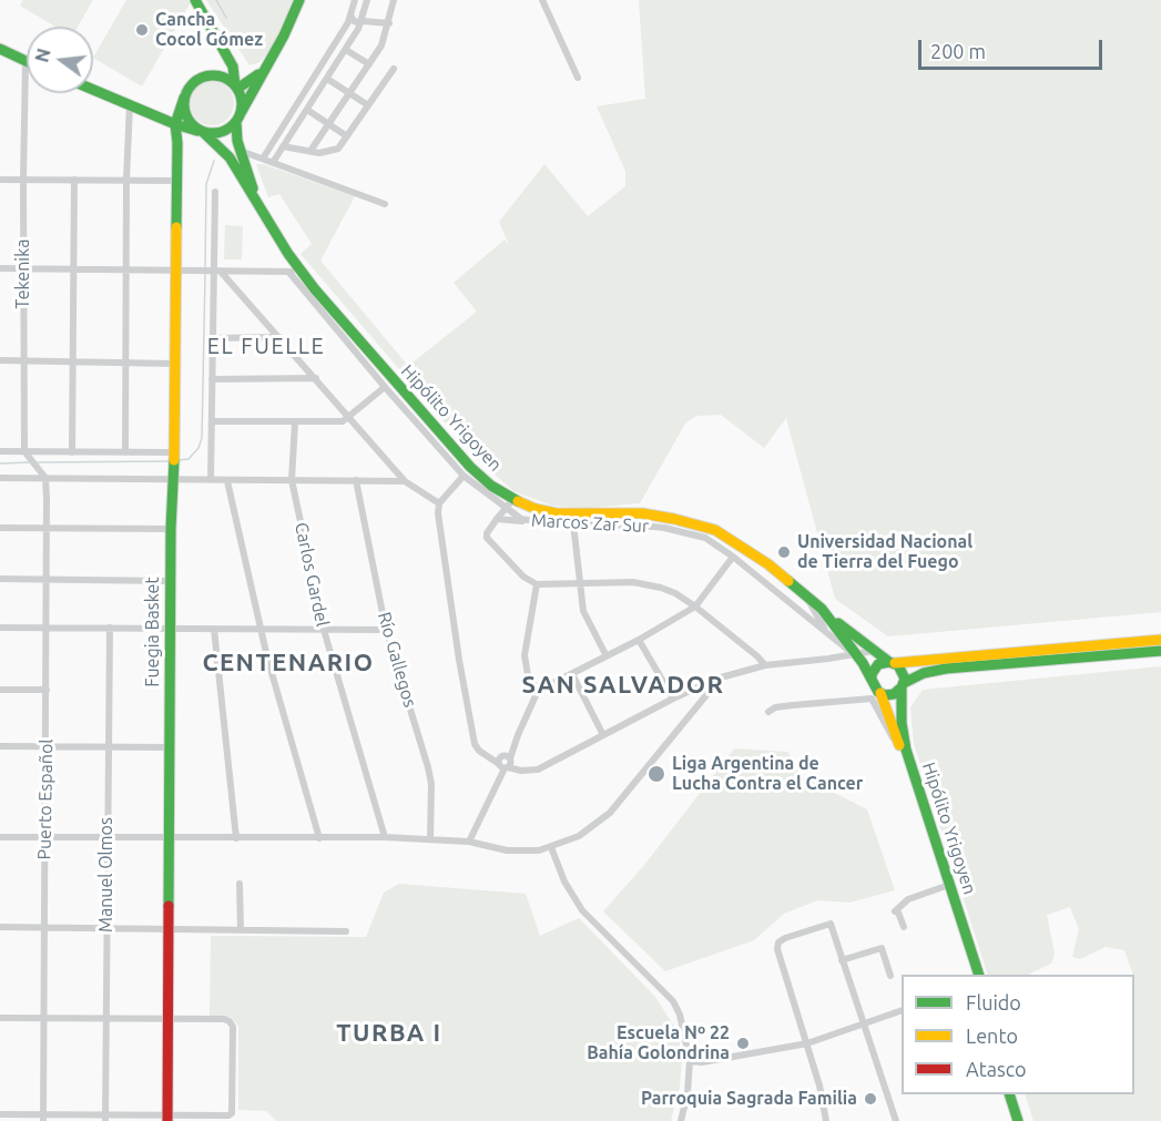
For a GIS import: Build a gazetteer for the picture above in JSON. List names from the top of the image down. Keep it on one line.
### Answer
{"streets":{"main road":["Hipólito Yrigoyen","Fuegia Basket"],"street":["Tekenika","Marcos Zar Sur","Carlos Gardel","Río Gallegos","Puerto Español","Manuel Olmos"]},"crossings":[["Hipólito Yrigoyen","Marcos Zar Sur"]],"districts":["EL FUELLE","CENTENARIO","SAN SALVADOR","TURBA I"],"places":["Cancha Cocol Gómez","Universidad Nacional de Tierra del Fuego","Liga Argentina de Lucha Contra el Cancer","Escuela Nº 22 Bahía Golondrina","Parroquia Sagrada Familia"],"legend":["Fluido","Lento","Atasco"],"scale_bar":"200 m","north":"left"}
